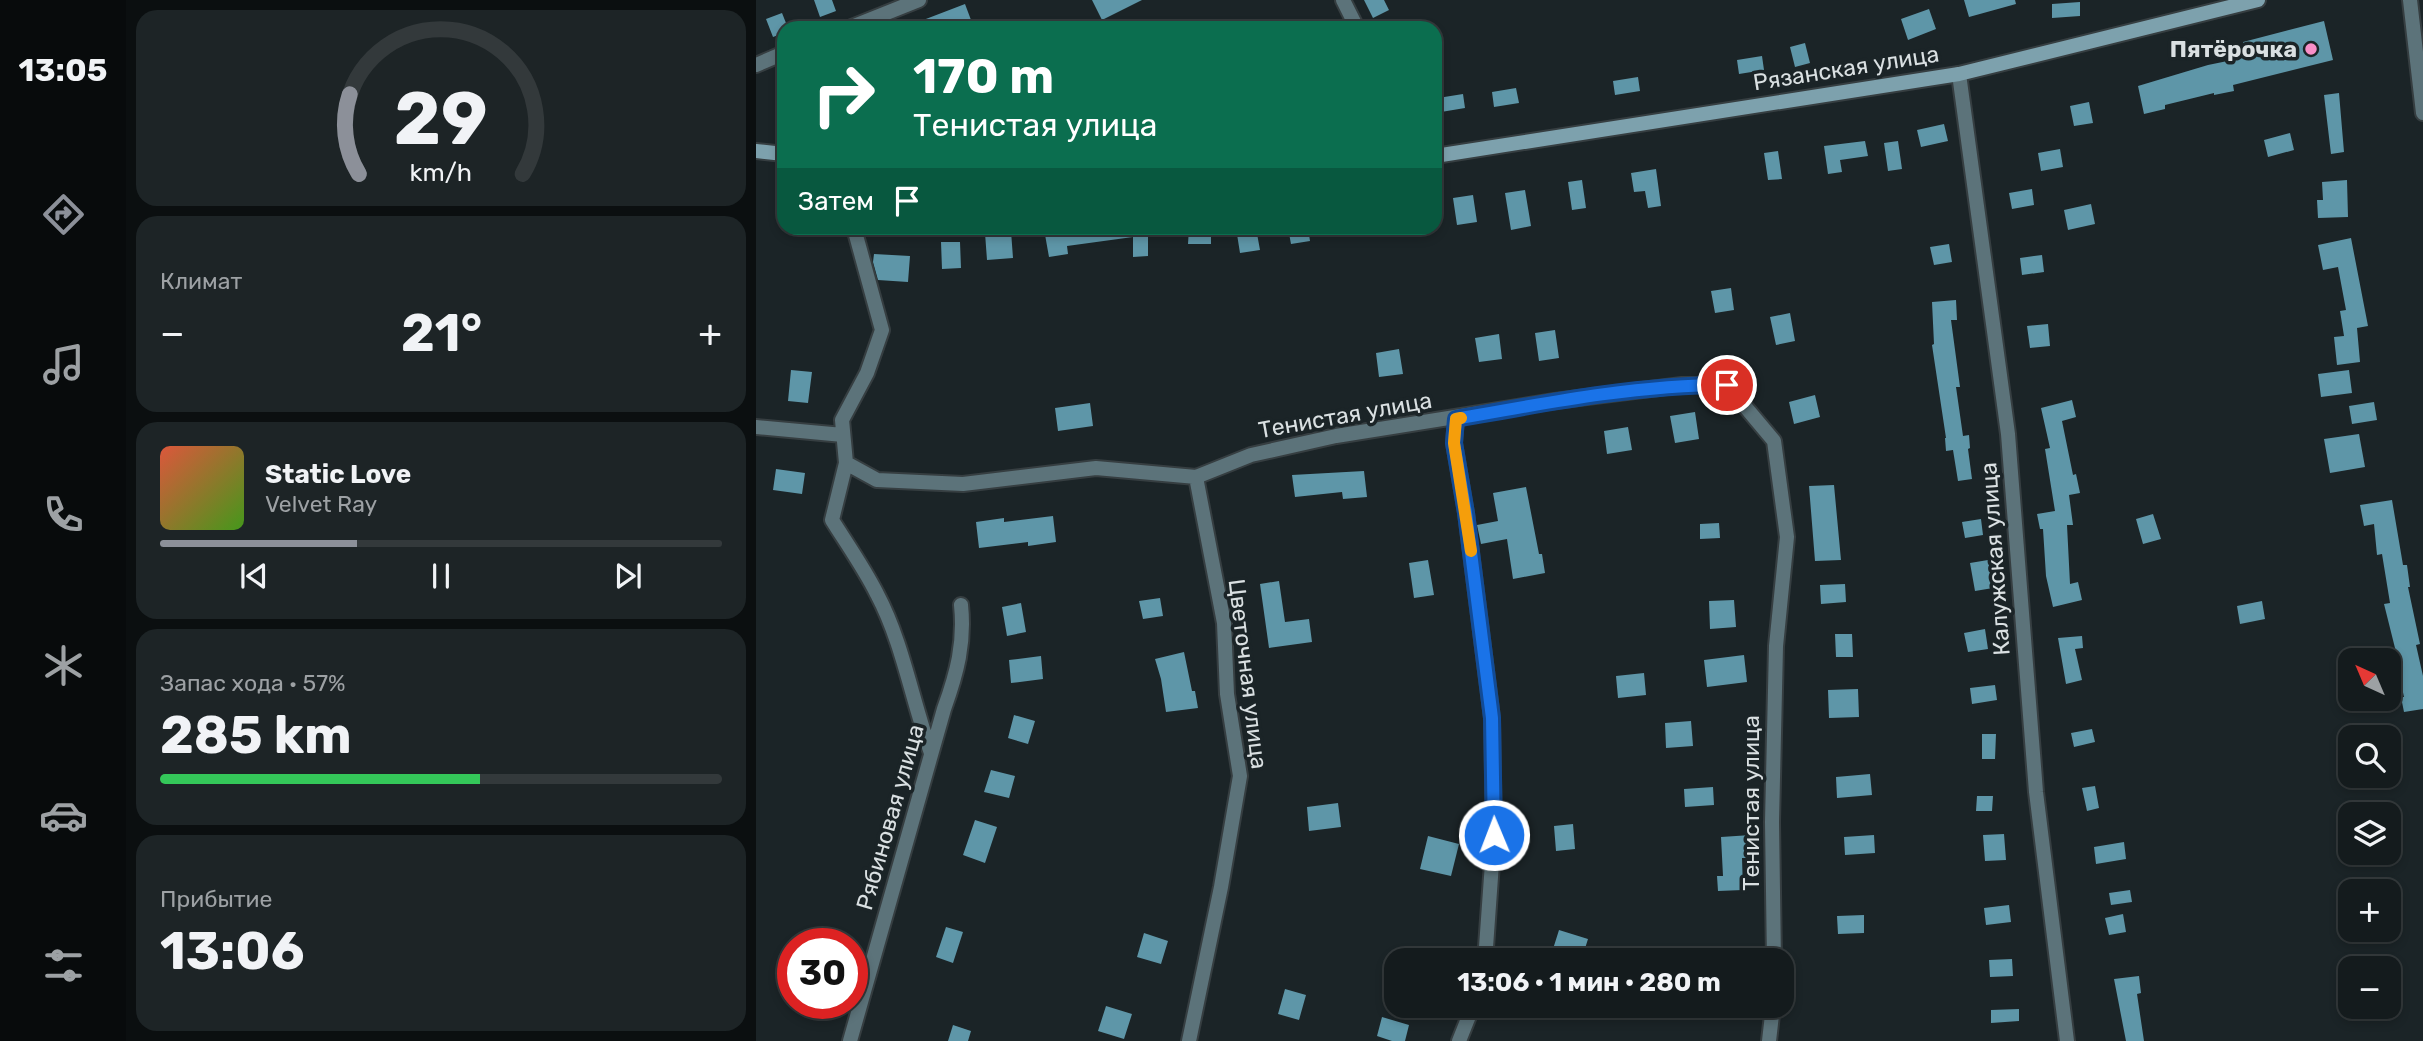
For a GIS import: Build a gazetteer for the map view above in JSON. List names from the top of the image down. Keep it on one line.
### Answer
{"streets":{"main road":["Рязанская улица"],"street":["Тенистая улица","Калужская улица","Цветочная улица","Рябиновая улица"]},"crossings":[["Рязанская улица","Калужская улица"],["Тенистая улица","Цветочная улица"]],"places":["Пятёрочка"],"north":"top left","page":{"tabs":"13:05","turn":["170 m","Тенистая улица"],"then":"Затем","tile":["Климат",["Запас хода · 57%","285 km"],["Прибытие","13:06"]],"heat":["−","21°","+"],"song":["Static Love","Velvet Ray"],"map_buttons":["+","−"],"limit":"30","trip":"13:06 · 1 мин · 280 m","gauge":["29","km/h"]}}
